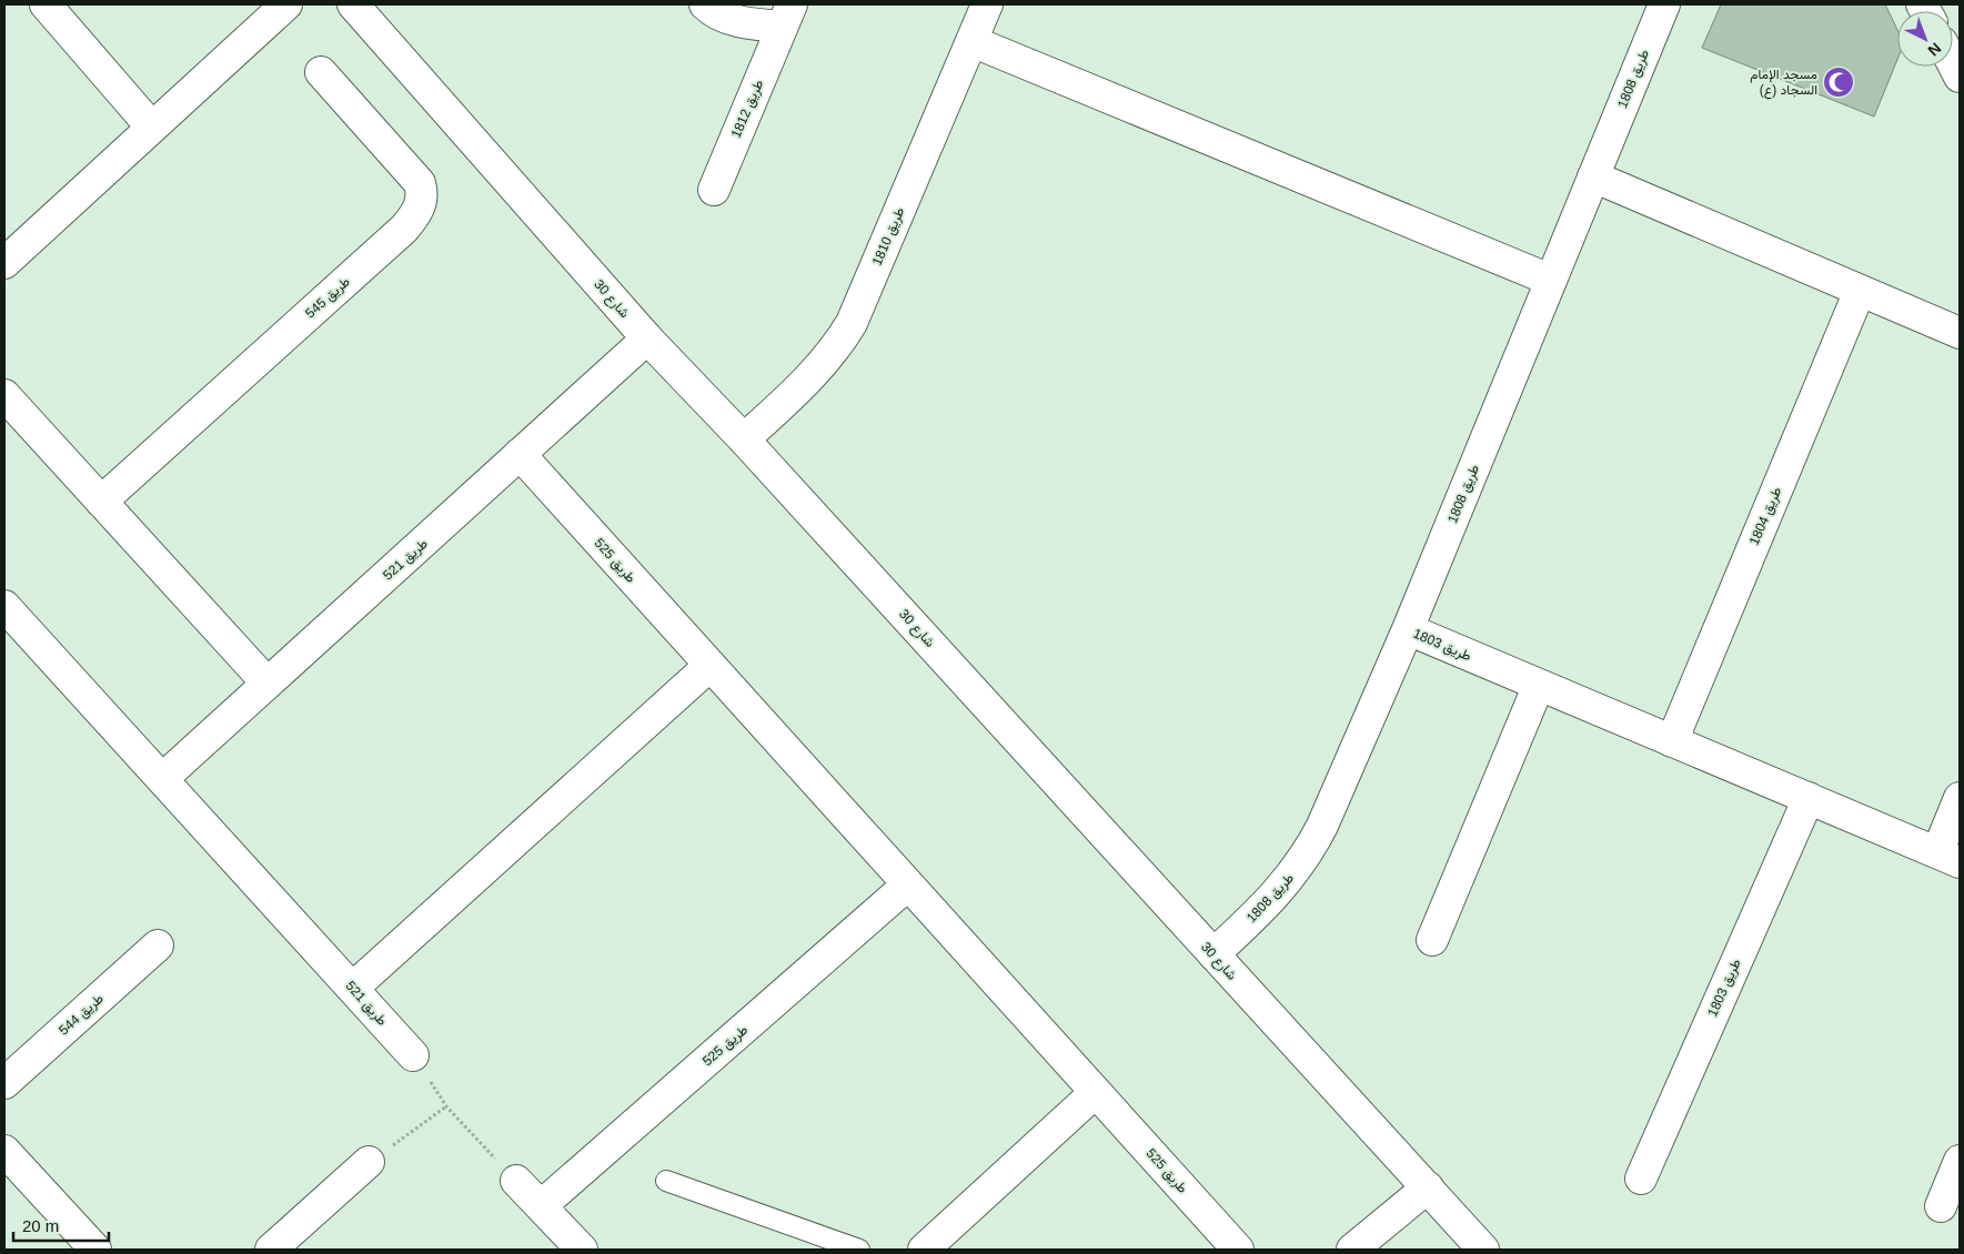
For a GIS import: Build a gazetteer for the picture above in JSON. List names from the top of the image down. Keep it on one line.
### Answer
{"streets":{"street":["طريق 1808","طريق 1812","طريق 1810","طريق 545","شارع 30","طريق 1804","طريق 521","طريق 525","طريق 1803","طريق 544"]},"crossings":[["طريق 1808","شارع 30"],["طريق 1808","طريق 1803"],["طريق 1810","شارع 30"],["شارع 30","طريق 521"],["طريق 1804","طريق 1803"],["طريق 521","طريق 525"]],"places":{"mosque":["مسجد الإمام السجاد (ع)"]},"scale_bar":"20 m","north":"bottom right"}
